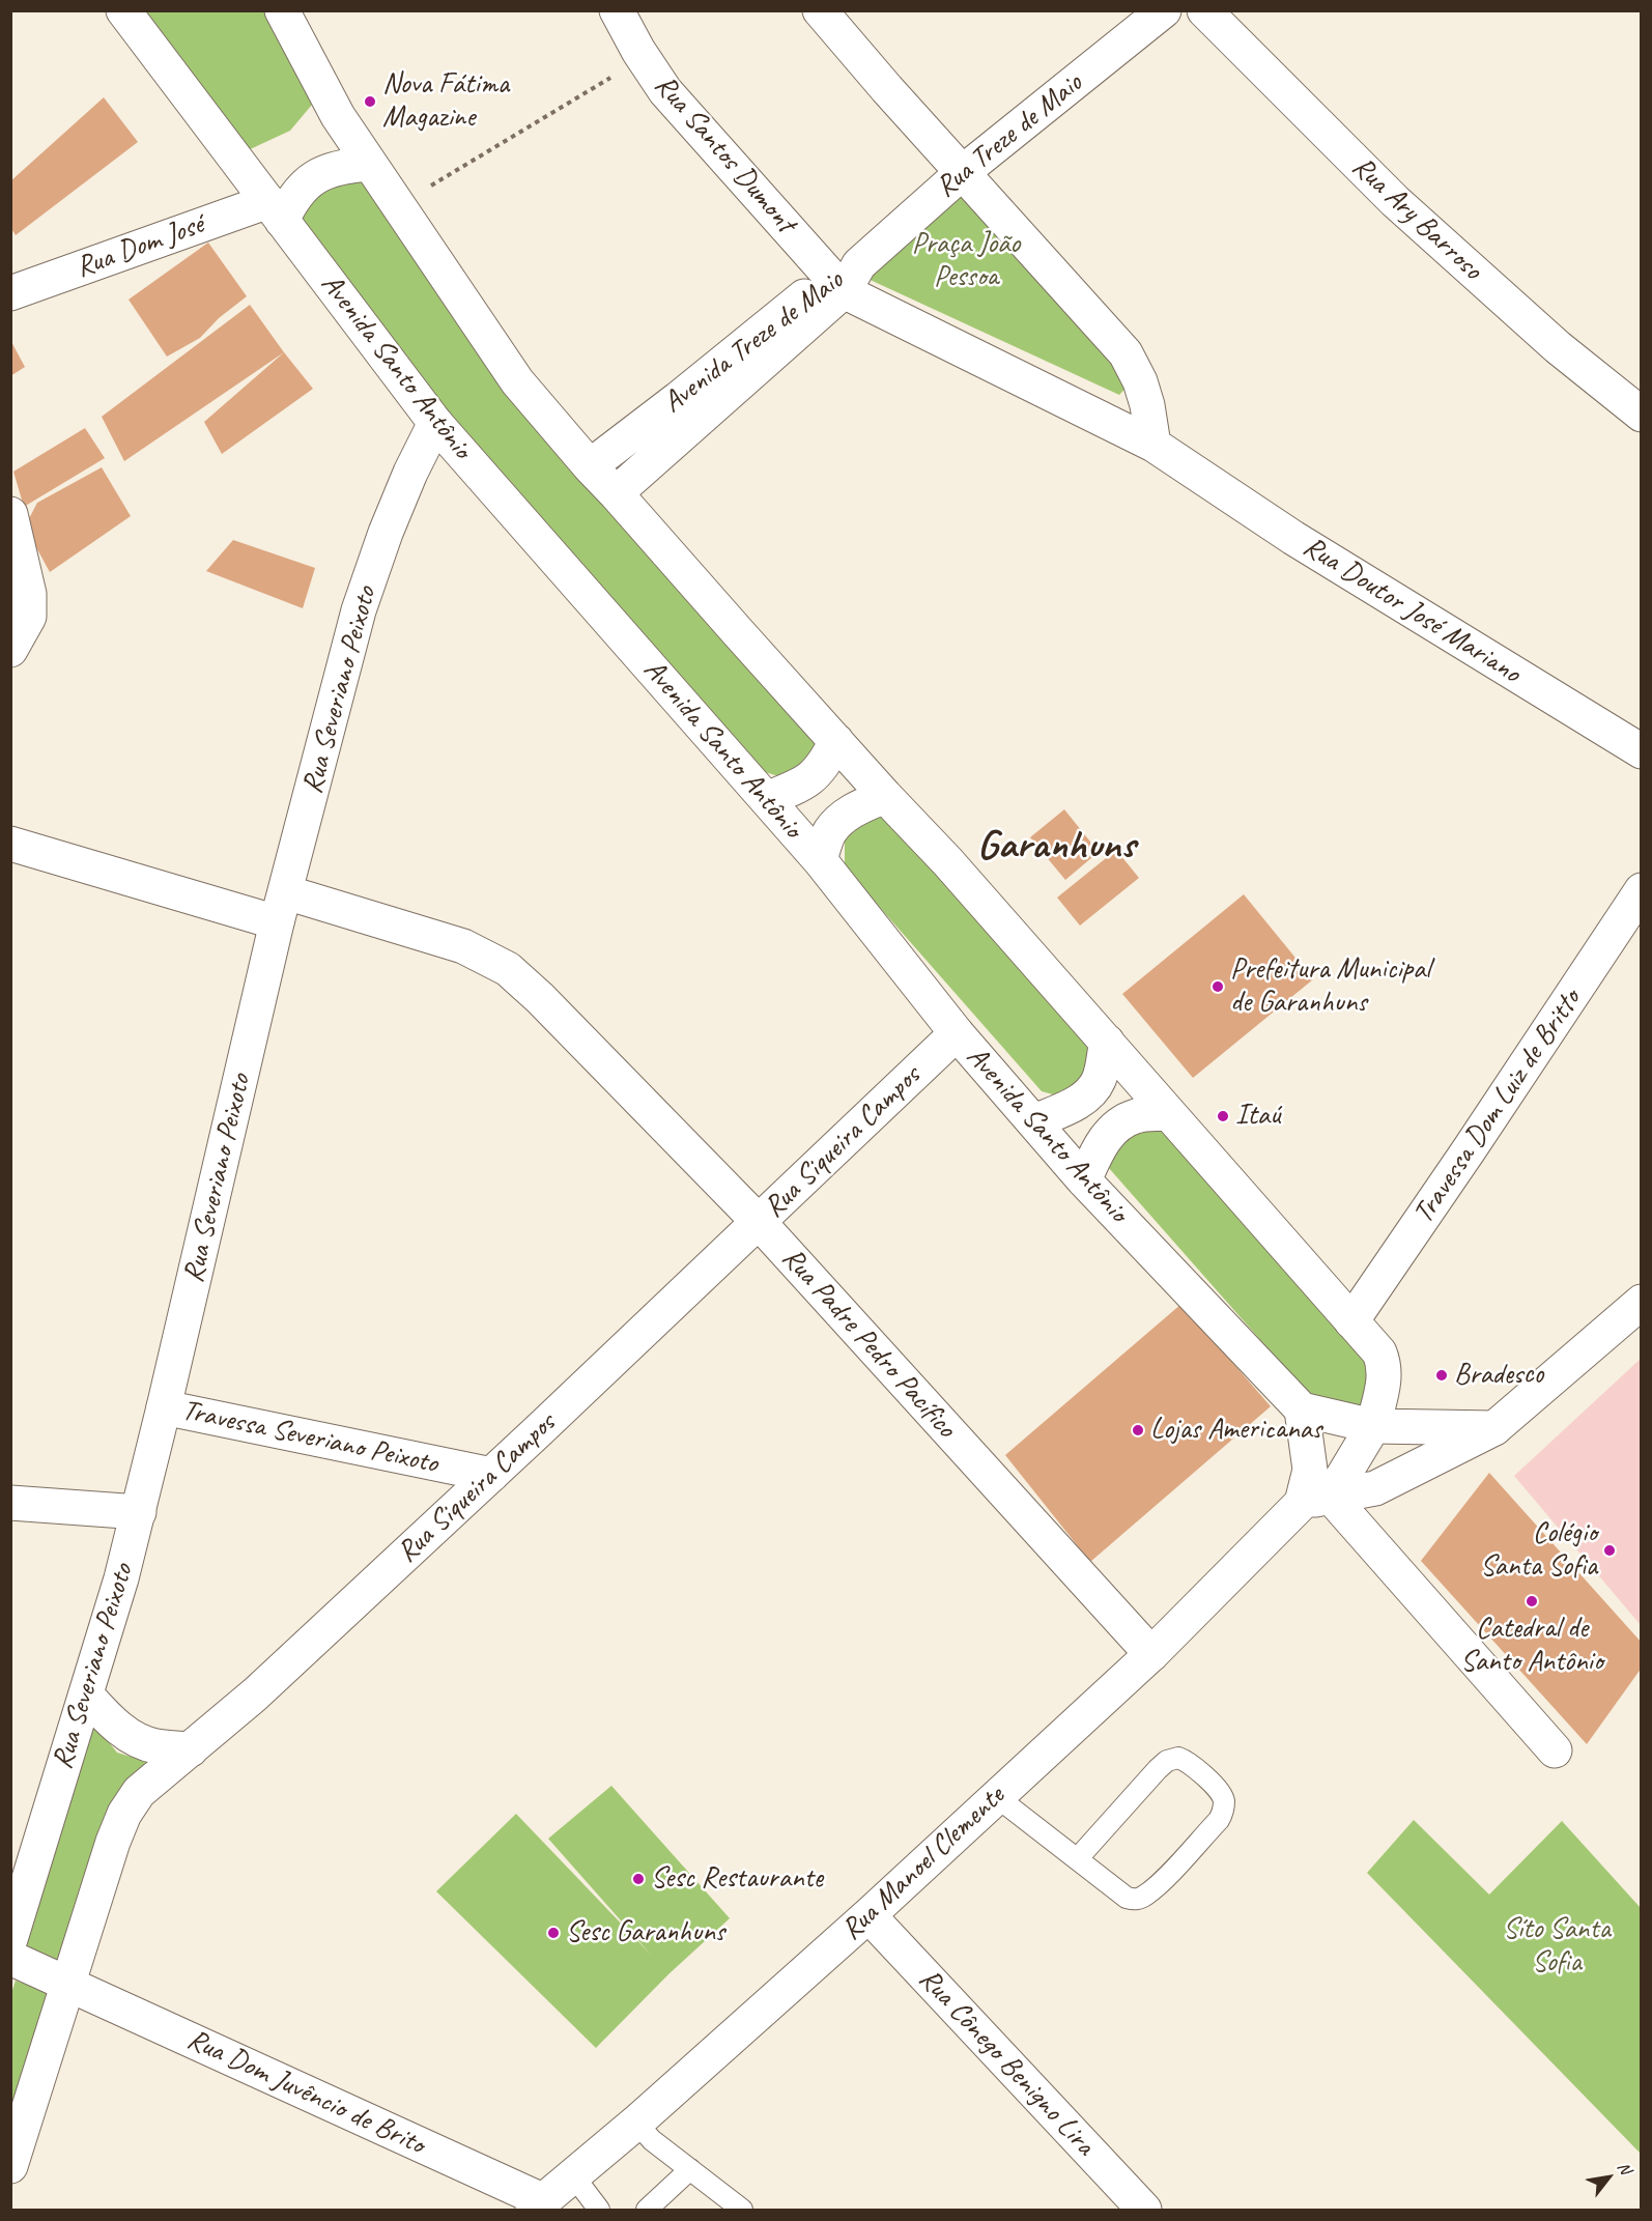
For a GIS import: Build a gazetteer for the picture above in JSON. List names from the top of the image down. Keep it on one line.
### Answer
{"streets":{"street":["Rua Treze de Maio","Rua Santos Dumont","Rua Ary Barroso","Rua Dom José","Avenida Treze de Maio","Avenida Santo Antônio","Rua Doutor José Mariano","Rua Severiano Peixoto","Travessa Dom Luiz de Britto","Rua Siqueira Campos","Rua Padre Pedro Pacífico","Travessa Severiano Peixoto","Rua Manoel Clemente","Rua Cônego Benigno Lira","Rua Dom Juvêncio de Brito"]},"crossings":[["Rua Treze de Maio","Rua Santos Dumont"],["Rua Treze de Maio","Avenida Treze de Maio"],["Rua Treze de Maio","Rua Doutor José Mariano"],["Rua Santos Dumont","Avenida Treze de Maio"],["Rua Santos Dumont","Rua Doutor José Mariano"],["Rua Dom José","Avenida Santo Antônio"],["Avenida Treze de Maio","Rua Doutor José Mariano"],["Avenida Santo Antônio","Rua Severiano Peixoto"],["Avenida Santo Antônio","Rua Siqueira Campos"],["Rua Severiano Peixoto","Rua Padre Pedro Pacífico"],["Rua Severiano Peixoto","Travessa Severiano Peixoto"],["Rua Siqueira Campos","Rua Padre Pedro Pacífico"],["Rua Siqueira Campos","Travessa Severiano Peixoto"],["Rua Siqueira Campos","Rua Dom Juvêncio de Brito"],["Rua Padre Pedro Pacífico","Rua Manoel Clemente"],["Rua Manoel Clemente","Rua Cônego Benigno Lira"],["Rua Manoel Clemente","Rua Dom Juvêncio de Brito"]],"districts":["Garanhuns"],"parks":["Praça João Pessoa","Síto Santa Sofia"],"places":["Nova Fátima Magazine","Prefeitura Municipal de Garanhuns","Itaú","Bradesco","Lojas Americanas","Colégio Santa Sofia","Catedral de Santo Antônio","Sesc Restaurante","Sesc Garanhuns"],"north":"top right"}
